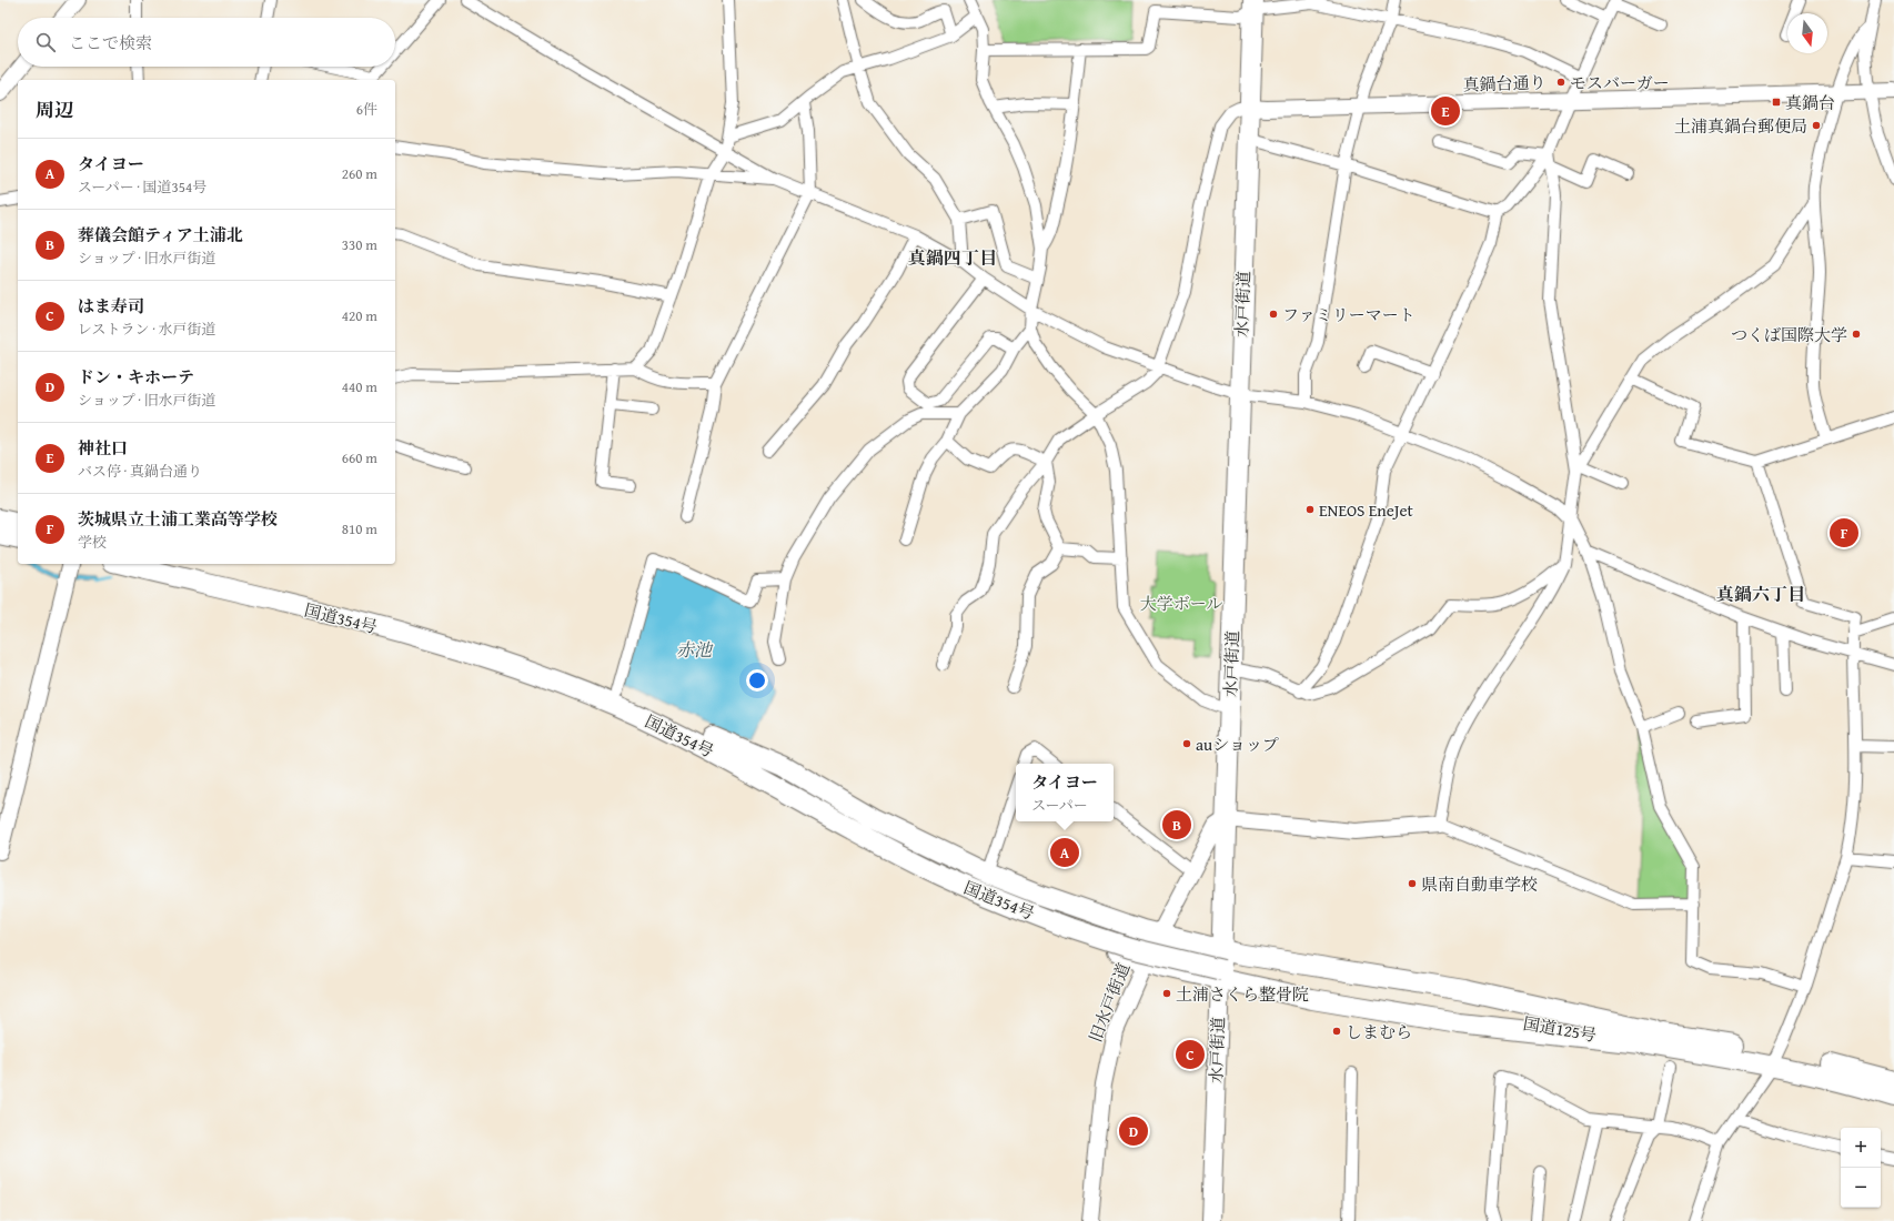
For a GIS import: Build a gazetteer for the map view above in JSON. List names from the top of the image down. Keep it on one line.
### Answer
{"streets":{"highway":["水戸街道","国道354号","国道125号"],"street":["真鍋台通り","旧水戸街道"]},"crossings":[["真鍋台通り","水戸街道"],["水戸街道","国道354号"],["水戸街道","旧水戸街道"],["水戸街道","国道125号"],["国道354号","国道125号"]],"districts":["真鍋四丁目","真鍋六丁目"],"water":["赤池"],"parks":["大学ボール"],"places":{"other":["モスバーガー","土浦真鍋台郵便局","ファミリーマート","つくば国際大学","ENEOS EneJet","auショップ","県南自動車学校","土浦さくら整骨院","しまむら"],"transit":["真鍋台"]},"north":"bottom","page":{"search":"ここで検索","heading":["周辺","6件"],"pins":["E","F","B","A","C","D"],"list":[{"mark":"A","name":"タイヨー","note":"スーパー · 国道354号","value":"260 m"},{"mark":"B","name":"葬儀会館ティア土浦北","note":"ショップ · 旧水戸街道","value":"330 m"},{"mark":"C","name":"はま寿司","note":"レストラン · 水戸街道","value":"420 m"},{"mark":"D","name":"ドン・キホーテ","note":"ショップ · 旧水戸街道","value":"440 m"},{"mark":"E","name":"神社口","note":"バス停 · 真鍋台通り","value":"660 m"},{"mark":"F","name":"茨城県立土浦工業高等学校","note":"学校","value":"810 m"}],"popup":["タイヨー","スーパー"],"map_buttons":["+","−"]}}
